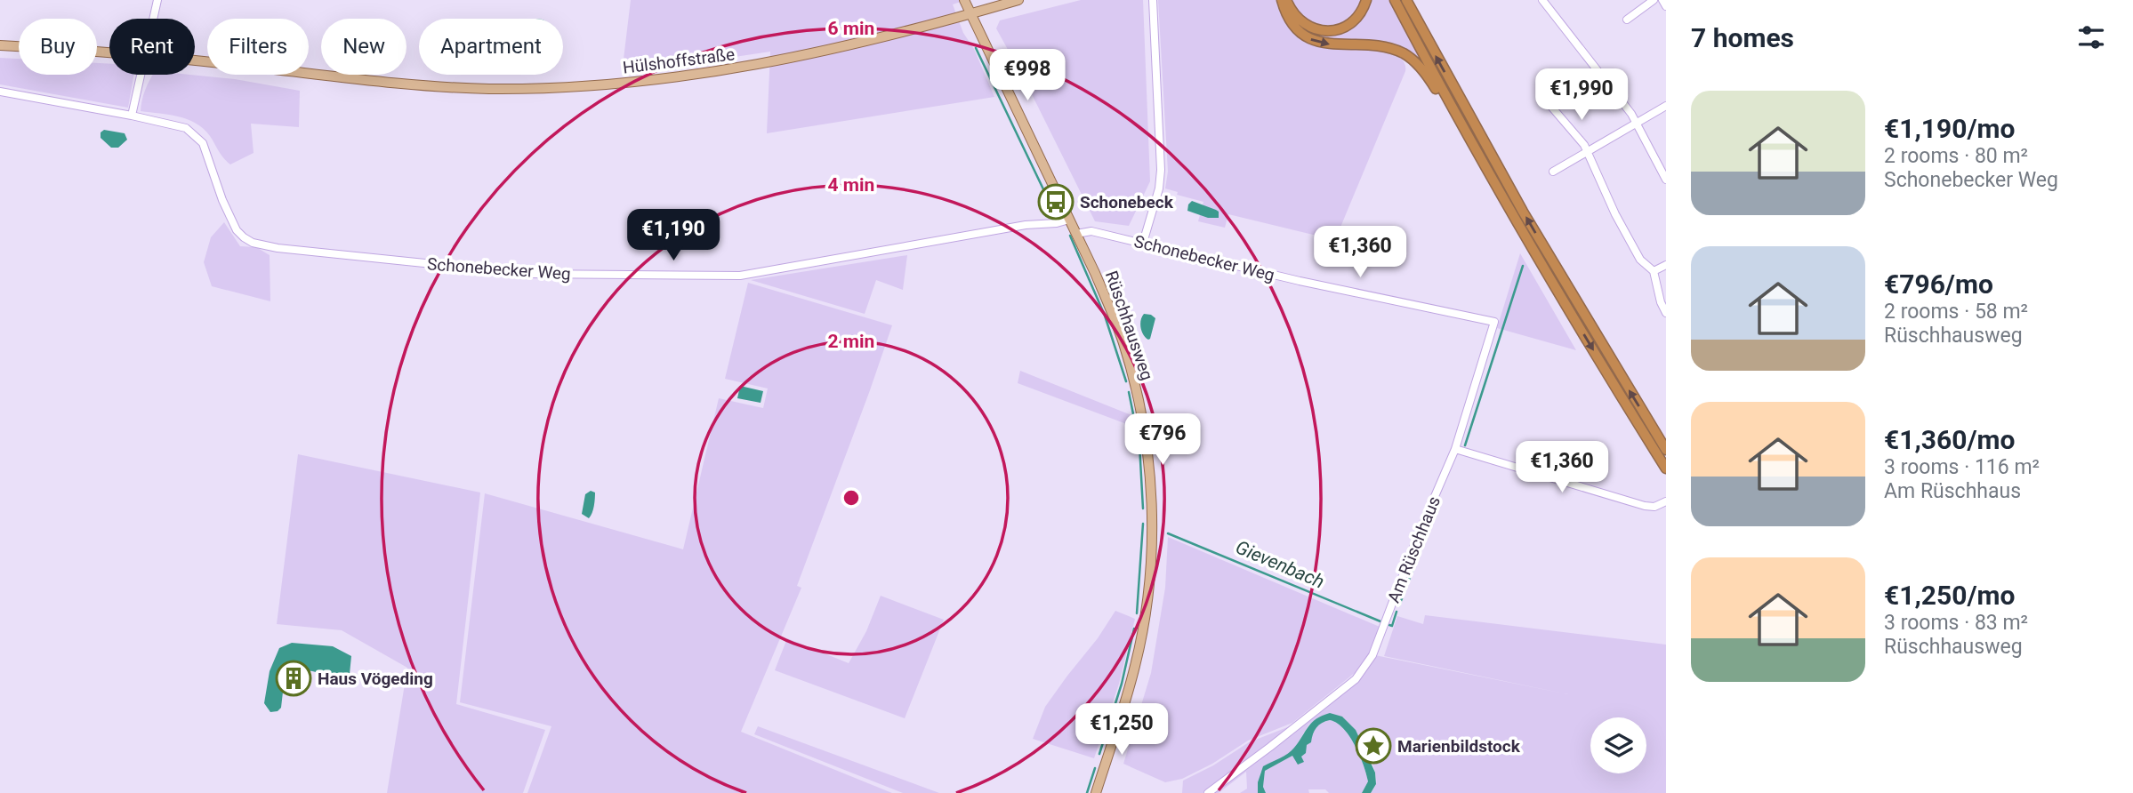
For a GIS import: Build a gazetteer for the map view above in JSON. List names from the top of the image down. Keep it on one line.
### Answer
{"streets":{"main road":["Hülshoffstraße","Rüschhausweg"],"street":["Schonebecker Weg","Am Rüschhaus"]},"crossings":[["Hülshoffstraße","Rüschhausweg"],["Schonebecker Weg","Rüschhausweg"],["Schonebecker Weg","Am Rüschhaus"]],"water":["Gievenbach"],"places":{"bus stop":["Schonebeck"],"building":["Haus Vögeding"],"place":["Marienbildstock"]},"page":{"heading":"7 homes","chip":["Buy","Rent","Filters","New","Apartment"],"price":["€998","€1,990","€1,190","€1,360","€796","€1,360","€1,250"],"list":[{"name":"€1,190/mo","note":"2 rooms · 80 m² · Schonebecker Weg"},{"name":"€796/mo","note":"2 rooms · 58 m² · Rüschhausweg"},{"name":"€1,360/mo","note":"3 rooms · 116 m² · Am Rüschhaus"},{"name":"€1,250/mo","note":"3 rooms · 83 m² · Rüschhausweg"}]},"rings":["6 min","4 min","2 min"]}
